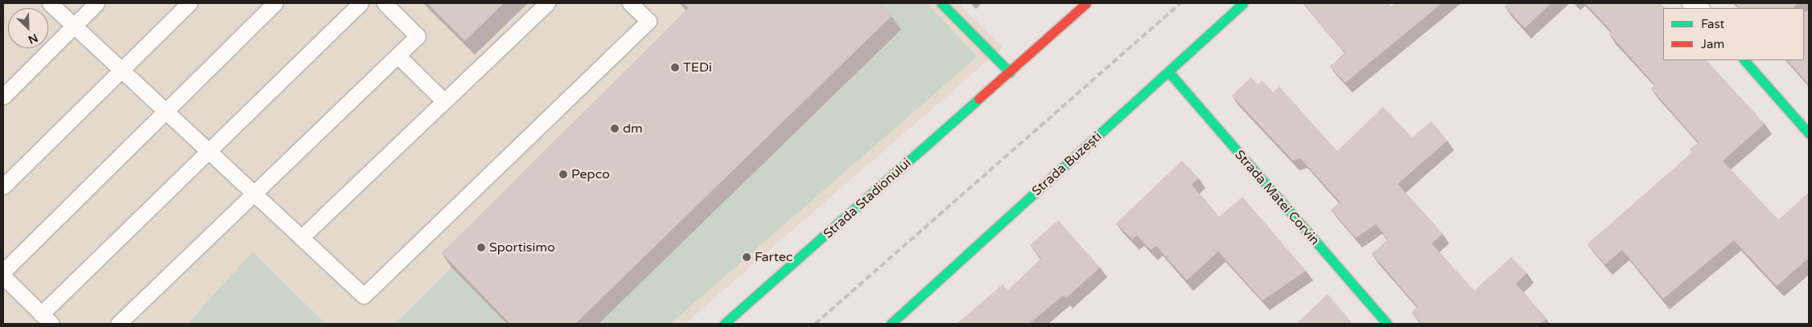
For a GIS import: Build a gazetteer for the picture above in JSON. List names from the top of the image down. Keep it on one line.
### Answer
{"streets":{"main road":["Strada Buzești","Strada Matei Corvin","Strada Stadionului"]},"crossings":[["Strada Buzești","Strada Matei Corvin"]],"places":["TEDi","dm","Pepco","Sportisimo","Fartec"],"legend":["Fast","Jam"],"north":"bottom right"}
